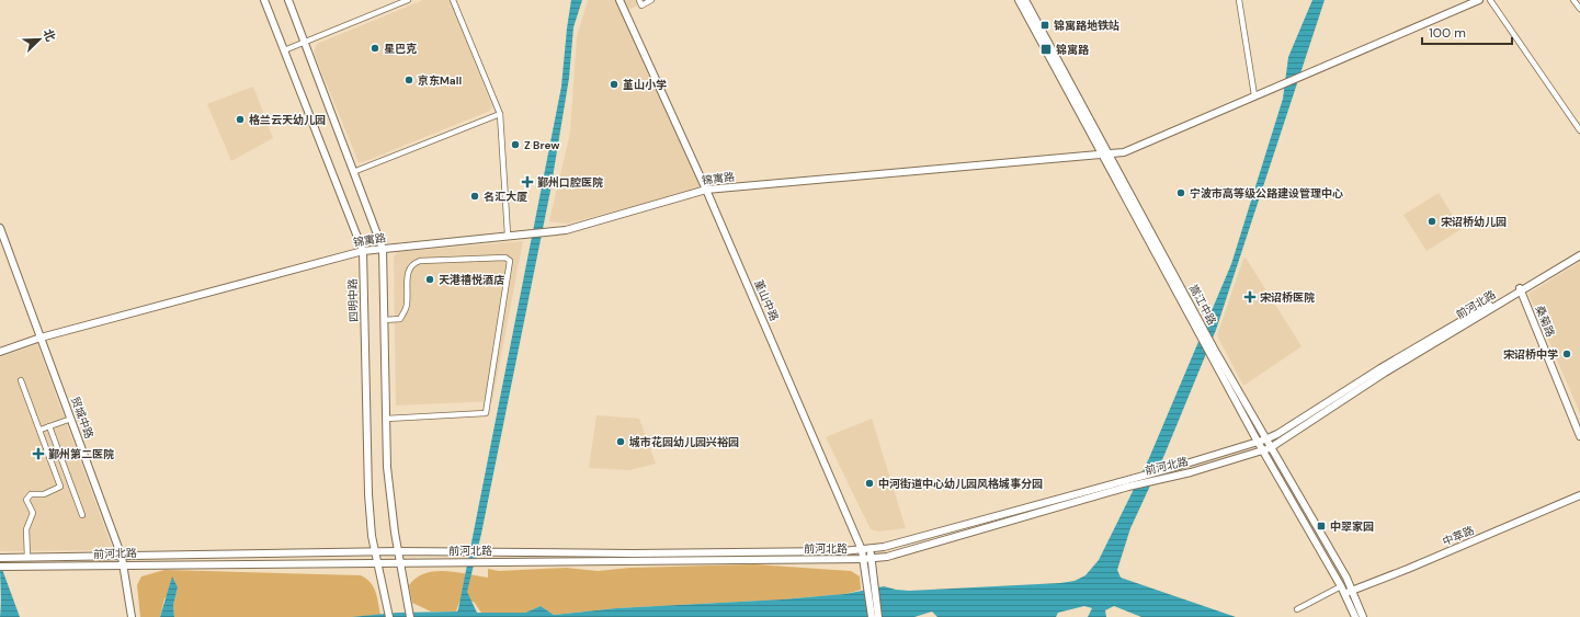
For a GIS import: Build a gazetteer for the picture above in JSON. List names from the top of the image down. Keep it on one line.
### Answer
{"streets":{"main road":["锦寓路","四明中路","堇山中路","嵩江中路","前河北路","桑菊路","贸城中路","中萃路"]},"crossings":[["锦寓路","四明中路"],["锦寓路","堇山中路"],["锦寓路","嵩江中路"],["锦寓路","贸城中路"],["四明中路","前河北路"],["堇山中路","前河北路"],["嵩江中路","前河北路"],["嵩江中路","中萃路"],["前河北路","桑菊路"],["前河北路","贸城中路"]],"places":{"transit":["锦寓路地铁站","锦寓路","中翠家园"],"other":["星巴克","京东Mall","堇山小学","格兰云天幼儿园","Z Brew","宁波市高等级公路建设管理中心","名汇大厦","宋诏桥幼儿园","天港禧悦酒店","宋诏桥中学","城市花园幼儿园兴裕园","中河街道中心幼儿园风格城事分园"],"health":["鄞州口腔医院","宋诏桥医院","鄞州第二医院"]},"scale_bar":"100 m","north":"top right"}
